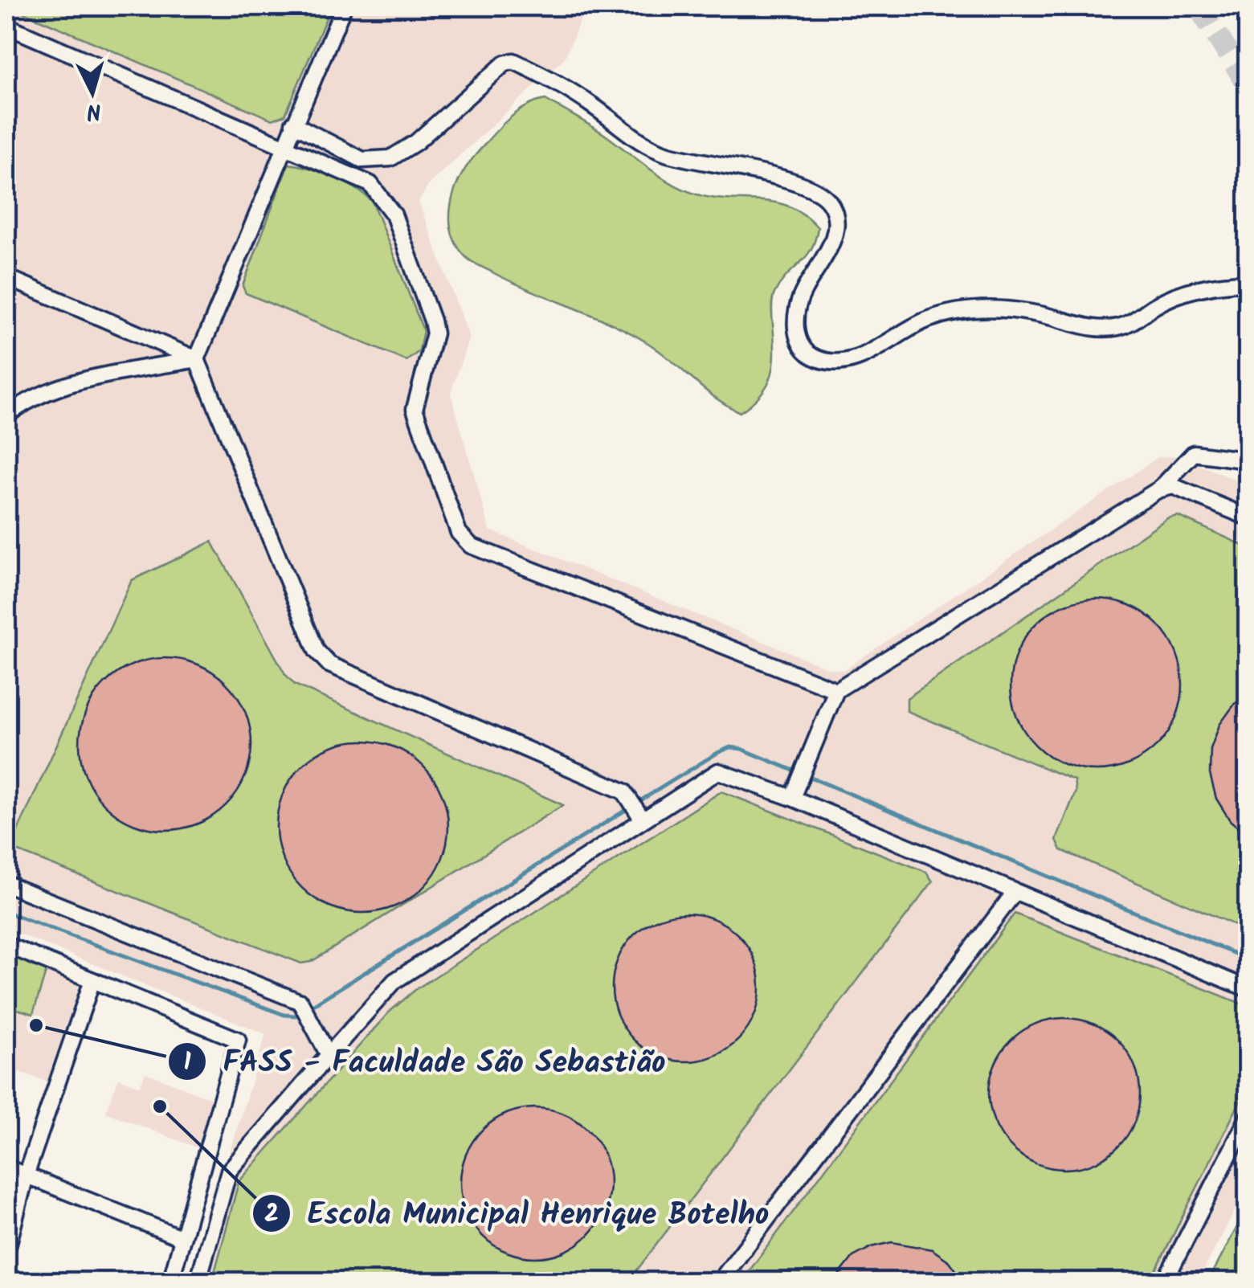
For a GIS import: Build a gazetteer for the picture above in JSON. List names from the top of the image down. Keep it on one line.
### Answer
{"places":["FASS - Faculdade São Sebastião","Escola Municipal Henrique Botelho"],"north":"bottom"}
